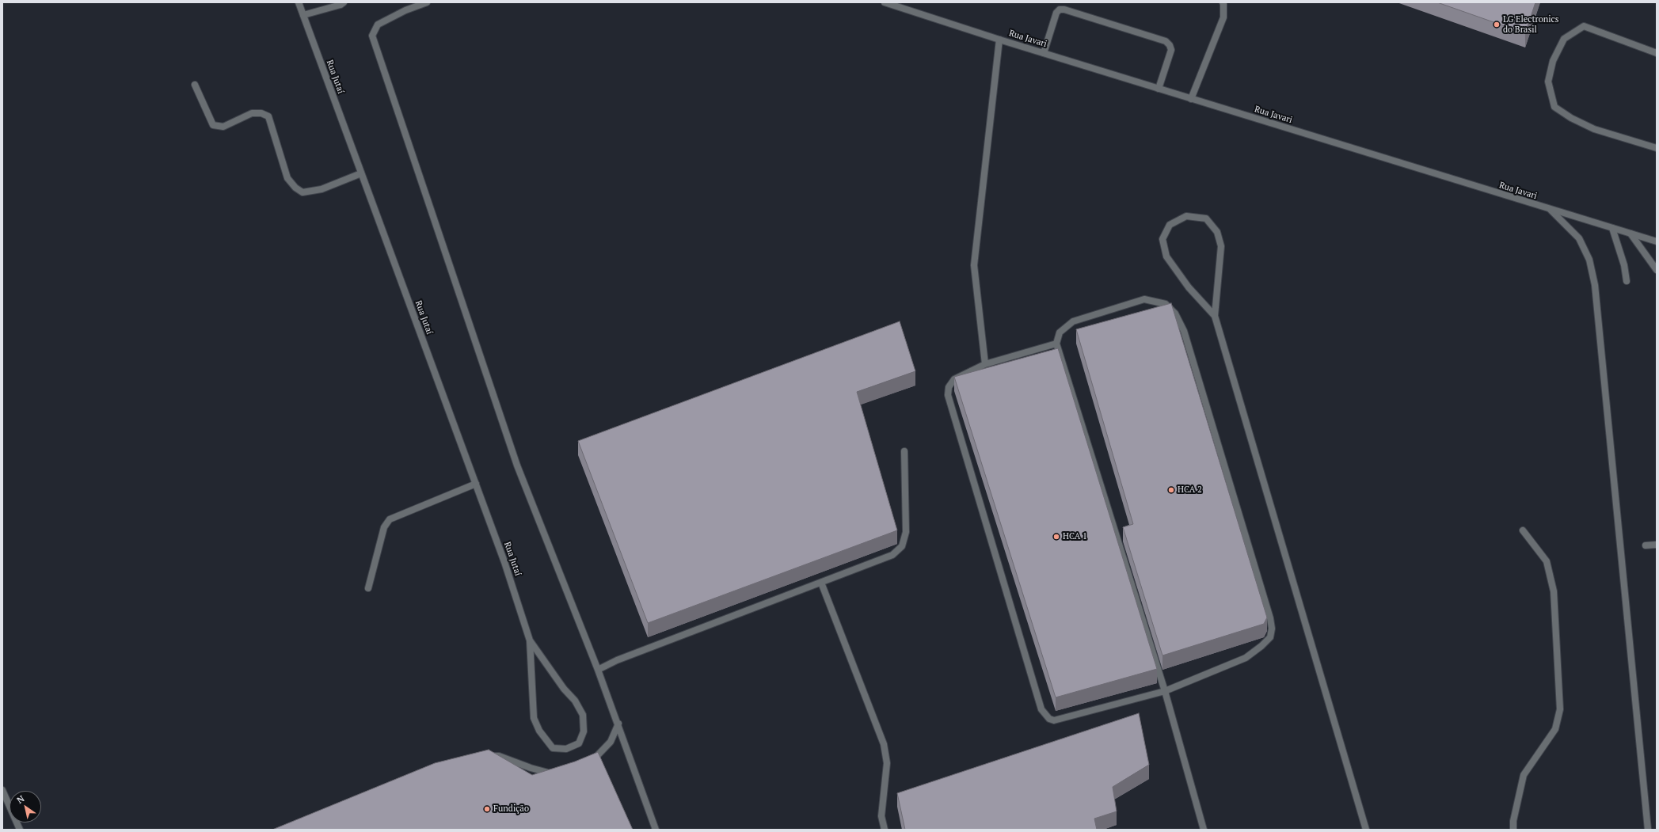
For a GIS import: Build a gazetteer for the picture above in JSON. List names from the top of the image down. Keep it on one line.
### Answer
{"streets":{"street":["Rua Javari","Rua Jutaí"]},"places":["LG Electronics do Brasil","HCA 2","HCA 1","Fundição"],"north":"top left"}
